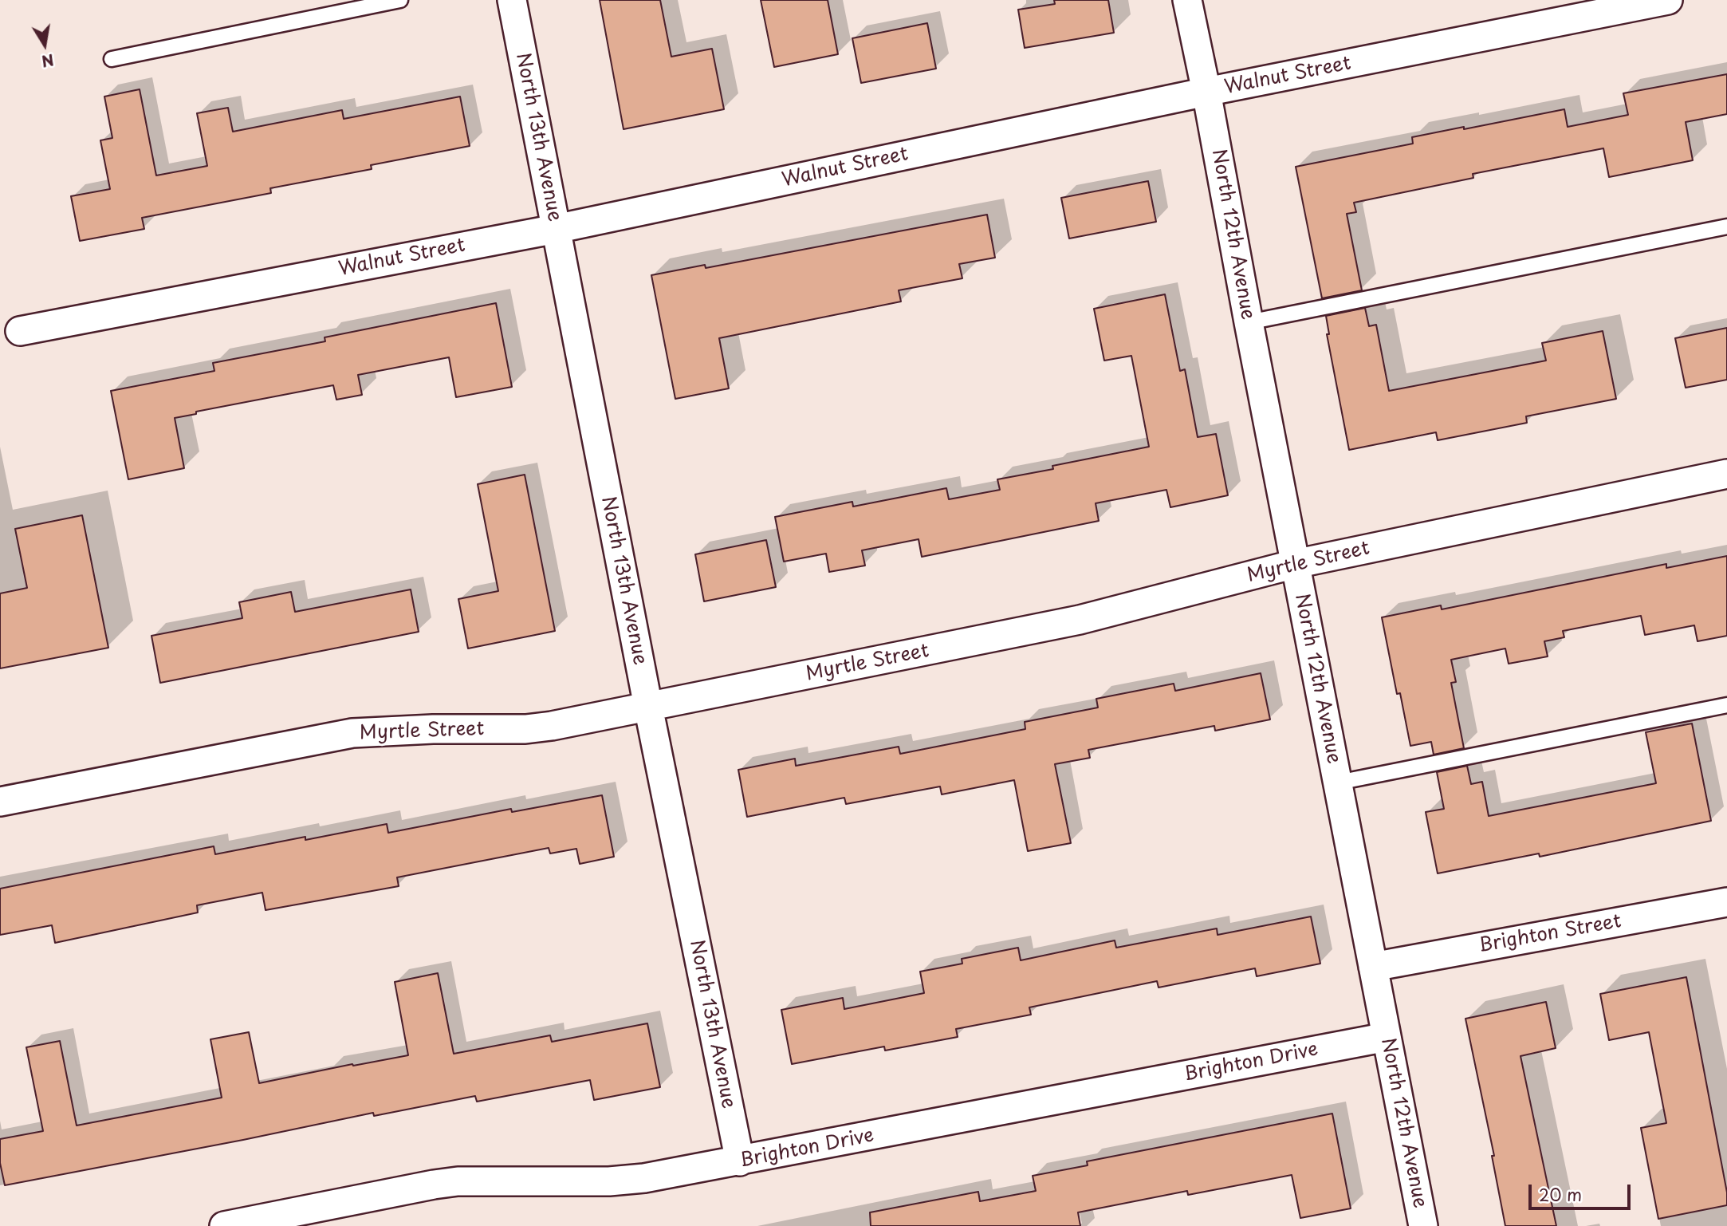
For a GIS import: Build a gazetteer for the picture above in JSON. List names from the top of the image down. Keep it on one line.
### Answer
{"streets":{"street":["Walnut Street","North 13th Avenue","North 12th Avenue","Myrtle Street","Brighton Street","Brighton Drive"]},"crossings":[["Walnut Street","North 13th Avenue"],["Walnut Street","North 12th Avenue"],["North 13th Avenue","Myrtle Street"],["North 13th Avenue","Brighton Drive"],["North 12th Avenue","Myrtle Street"],["North 12th Avenue","Brighton Street"],["North 12th Avenue","Brighton Drive"]],"scale_bar":"20 m","north":"bottom"}
